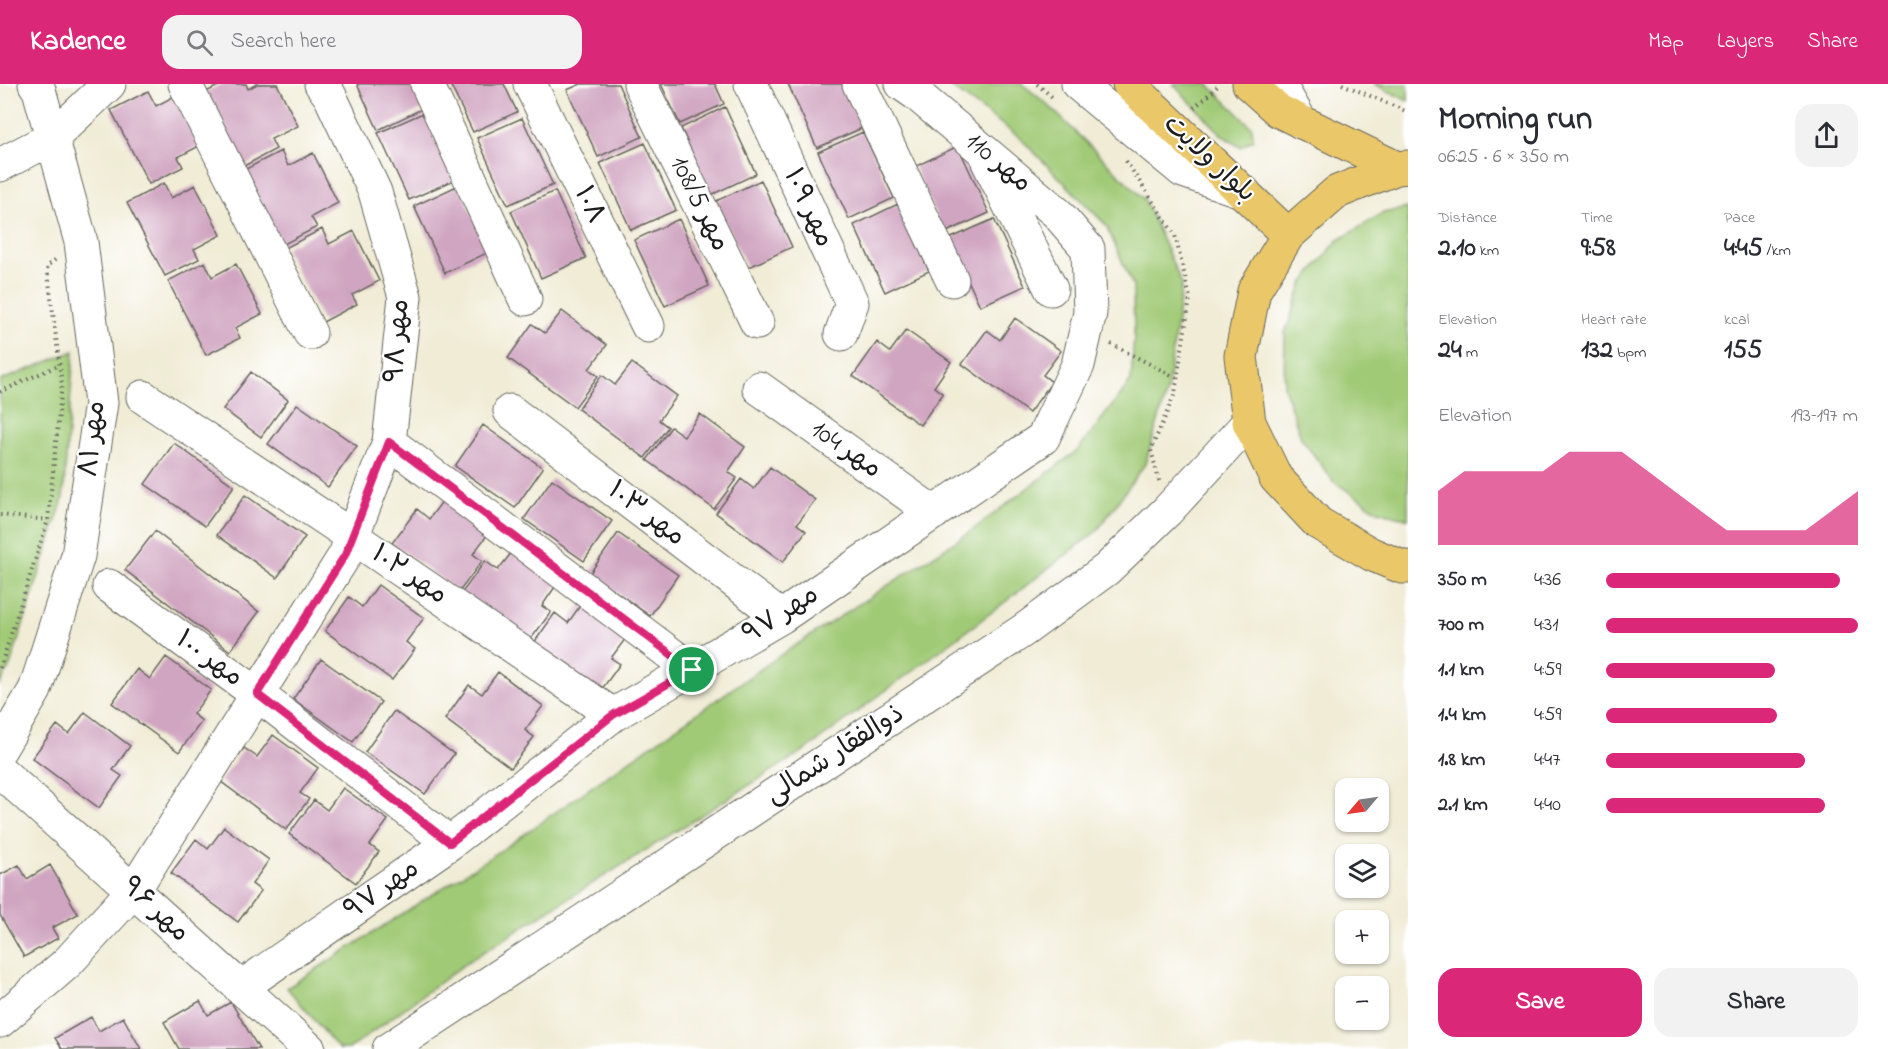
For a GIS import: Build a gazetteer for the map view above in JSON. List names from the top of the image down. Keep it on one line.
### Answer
{"streets":{"main road":["بلوار ولایت"],"street":["مهر 110","مهر 108/5","۱۰۸","مهر ۱۰۹","مهر ۹۸","مهر ۸۱","مهر 104","مهر ۱۰۳","مهر ۱۰۲","مهر ۹۷","مهر ۱۰۰","ذوالفقار شمالی","مهر ۹۶"]},"crossings":[["مهر 110","مهر ۹۷"],["مهر ۹۸","مهر ۱۰۲"],["مهر ۹۸","مهر ۱۰۰"],["مهر ۹۸","مهر ۹۶"],["مهر 104","مهر ۹۷"],["مهر ۱۰۳","مهر ۹۷"],["مهر ۱۰۲","مهر ۹۷"],["مهر ۹۷","مهر ۱۰۰"],["مهر ۹۷","مهر ۹۶"]],"north":"bottom left","page":{"header":"Kadence","search":"Search here","nav":["Map","Layers","Share"],"heading":["Morning run","06:25 · 6 × 350 m"],"stats":[["Distance","2.10 km"],["Time","9:58"],["Pace","4:45 /km"],["Elevation","24 m"],["Heart rate","132 bpm"],["kcal","155"]],"chart":["Elevation","193–197 m"],"list":[{"name":"350 m","note":"4:36"},{"name":"700 m","note":"4:31"},{"name":"1.1 km","note":"4:59"},{"name":"1.4 km","note":"4:59"},{"name":"1.8 km","note":"4:47"},{"name":"2.1 km","note":"4:40"}],"map_buttons":["+","−"],"buttons":["Save","Share"]}}
